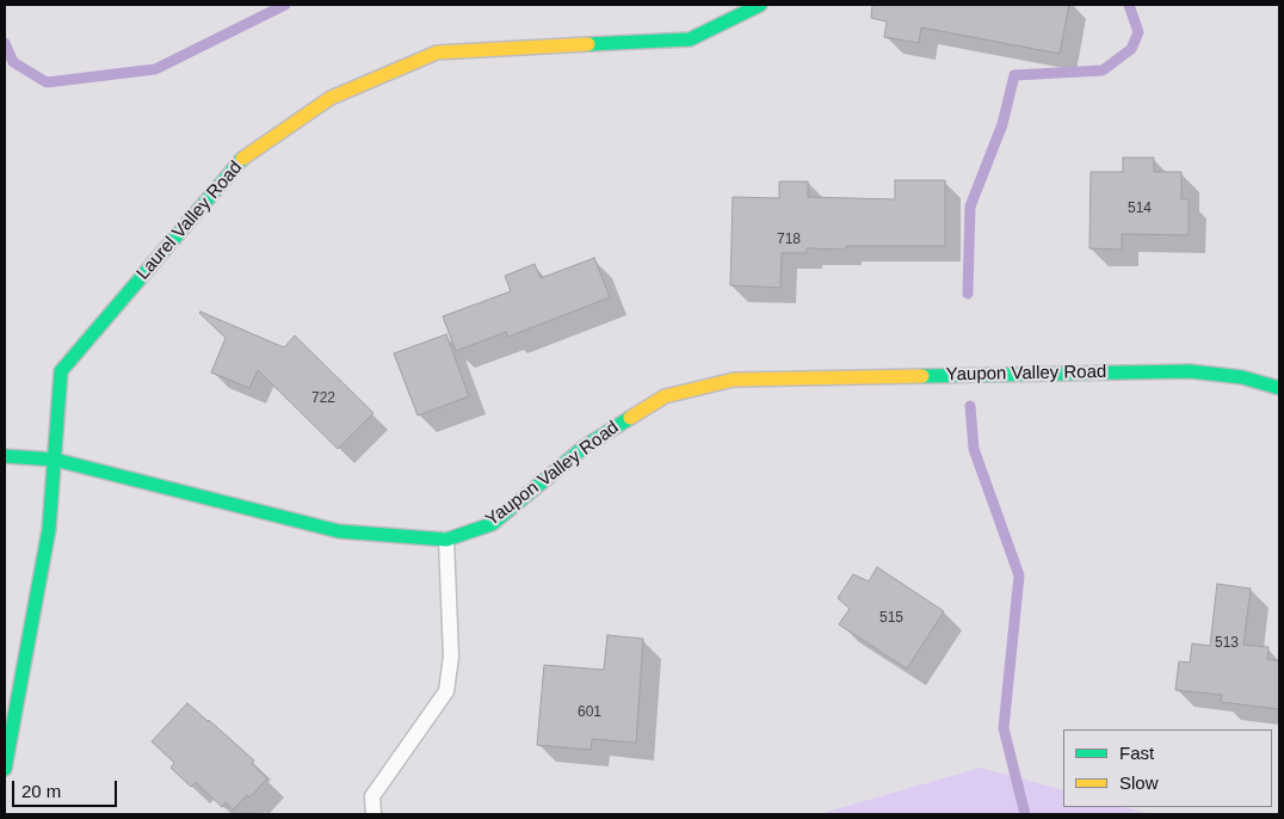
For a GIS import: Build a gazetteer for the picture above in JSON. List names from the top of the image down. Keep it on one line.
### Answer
{"streets":{"street":["Laurel Valley Road","Yaupon Valley Road"]},"crossings":[["Laurel Valley Road","Yaupon Valley Road"]],"house_numbers":["514","718","722","515","513","601"],"legend":["Fast","Slow"],"scale_bar":"20 m"}
